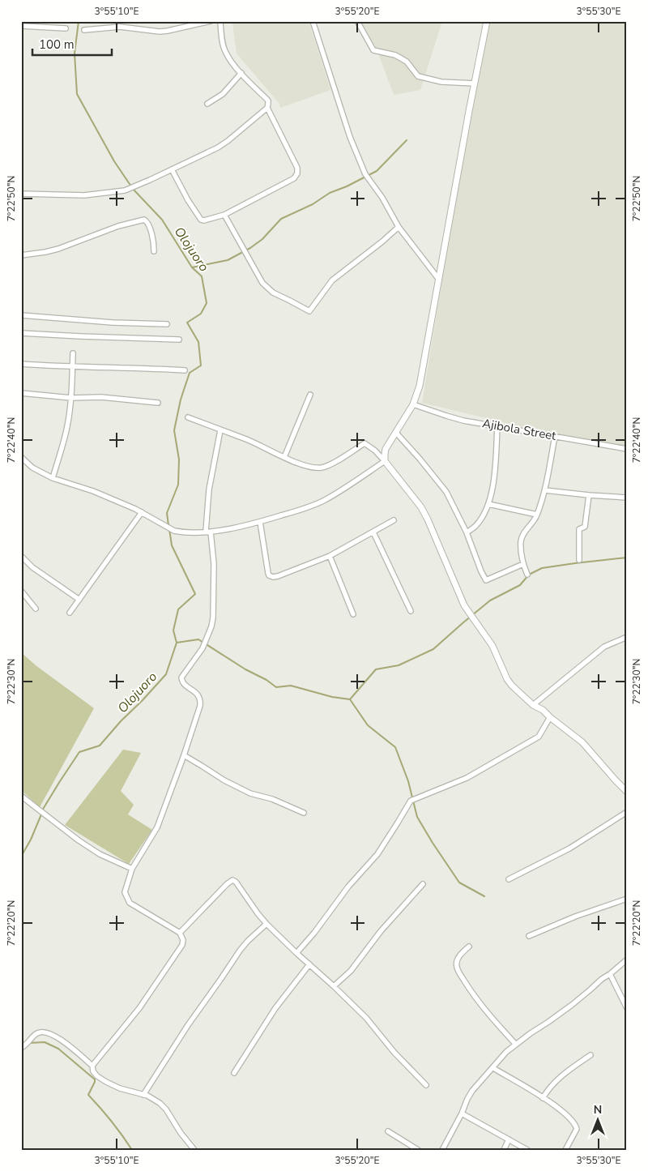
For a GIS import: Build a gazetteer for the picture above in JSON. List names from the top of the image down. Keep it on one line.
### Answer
{"streets":{"street":["Ajibola Street"]},"water":["Olojuoro"],"scale_bar":"100 m","north":"top","coordinates":["3°55'10\"E","3°55'20\"E","3°55'30\"E","7°22'50\"N","7°22'40\"N","7°22'30\"N","7°22'20\"N"]}
